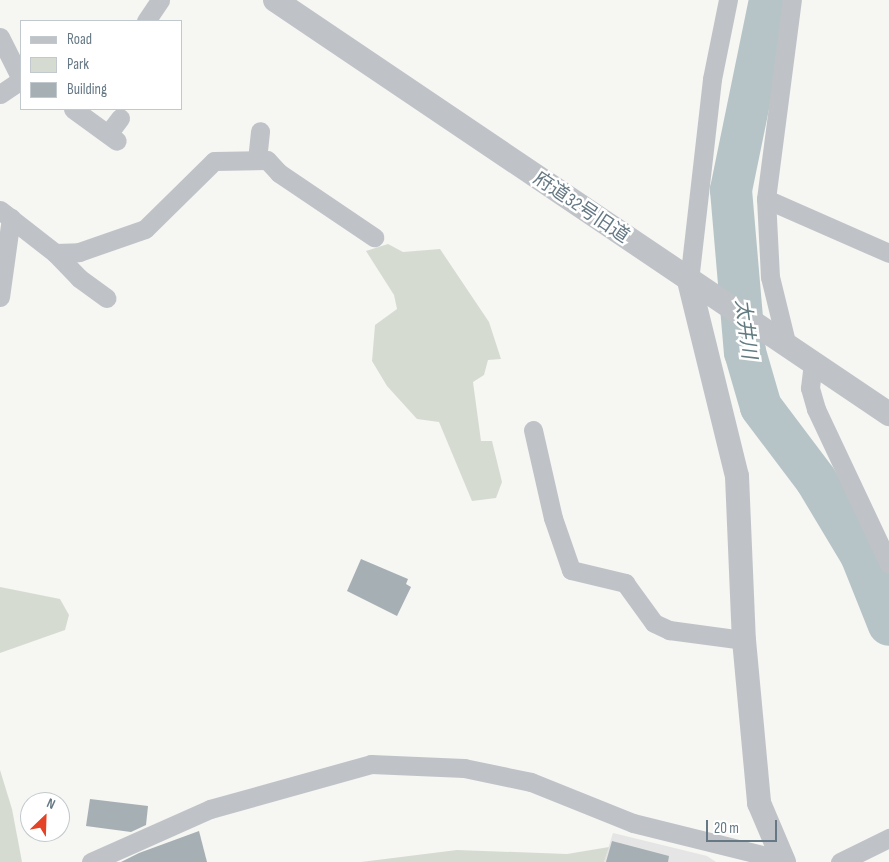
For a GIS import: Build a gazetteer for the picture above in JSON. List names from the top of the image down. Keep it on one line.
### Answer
{"streets":{"street":["府道32号旧道"]},"water":["太井川"],"legend":["Road","Park","Building"],"scale_bar":"20 m","north":"top right"}
